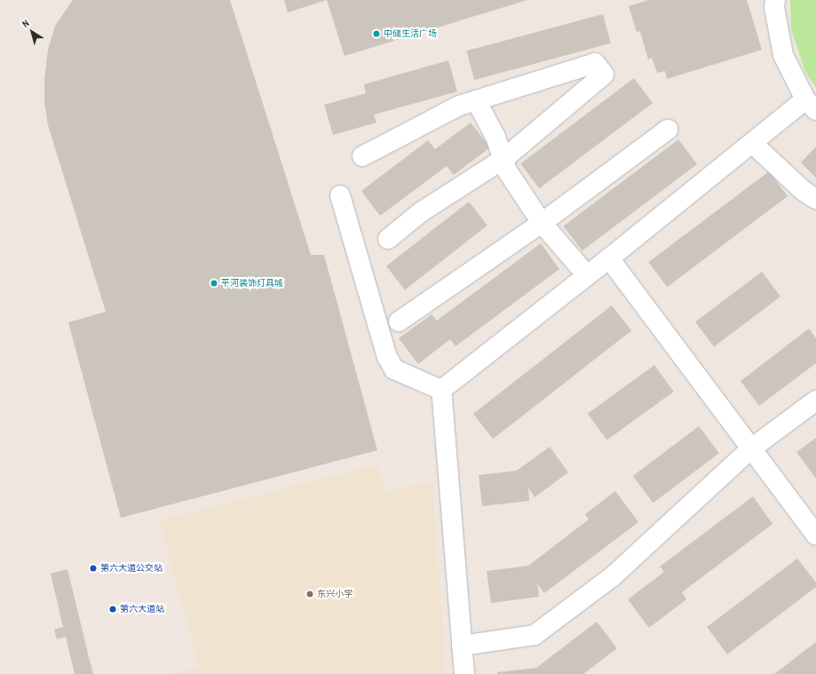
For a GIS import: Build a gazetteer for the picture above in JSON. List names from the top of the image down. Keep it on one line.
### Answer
{"places":["中储生活广场","平河装饰灯具城","第六大道公交站","东兴小学","第六大道站"],"north":"top left"}
